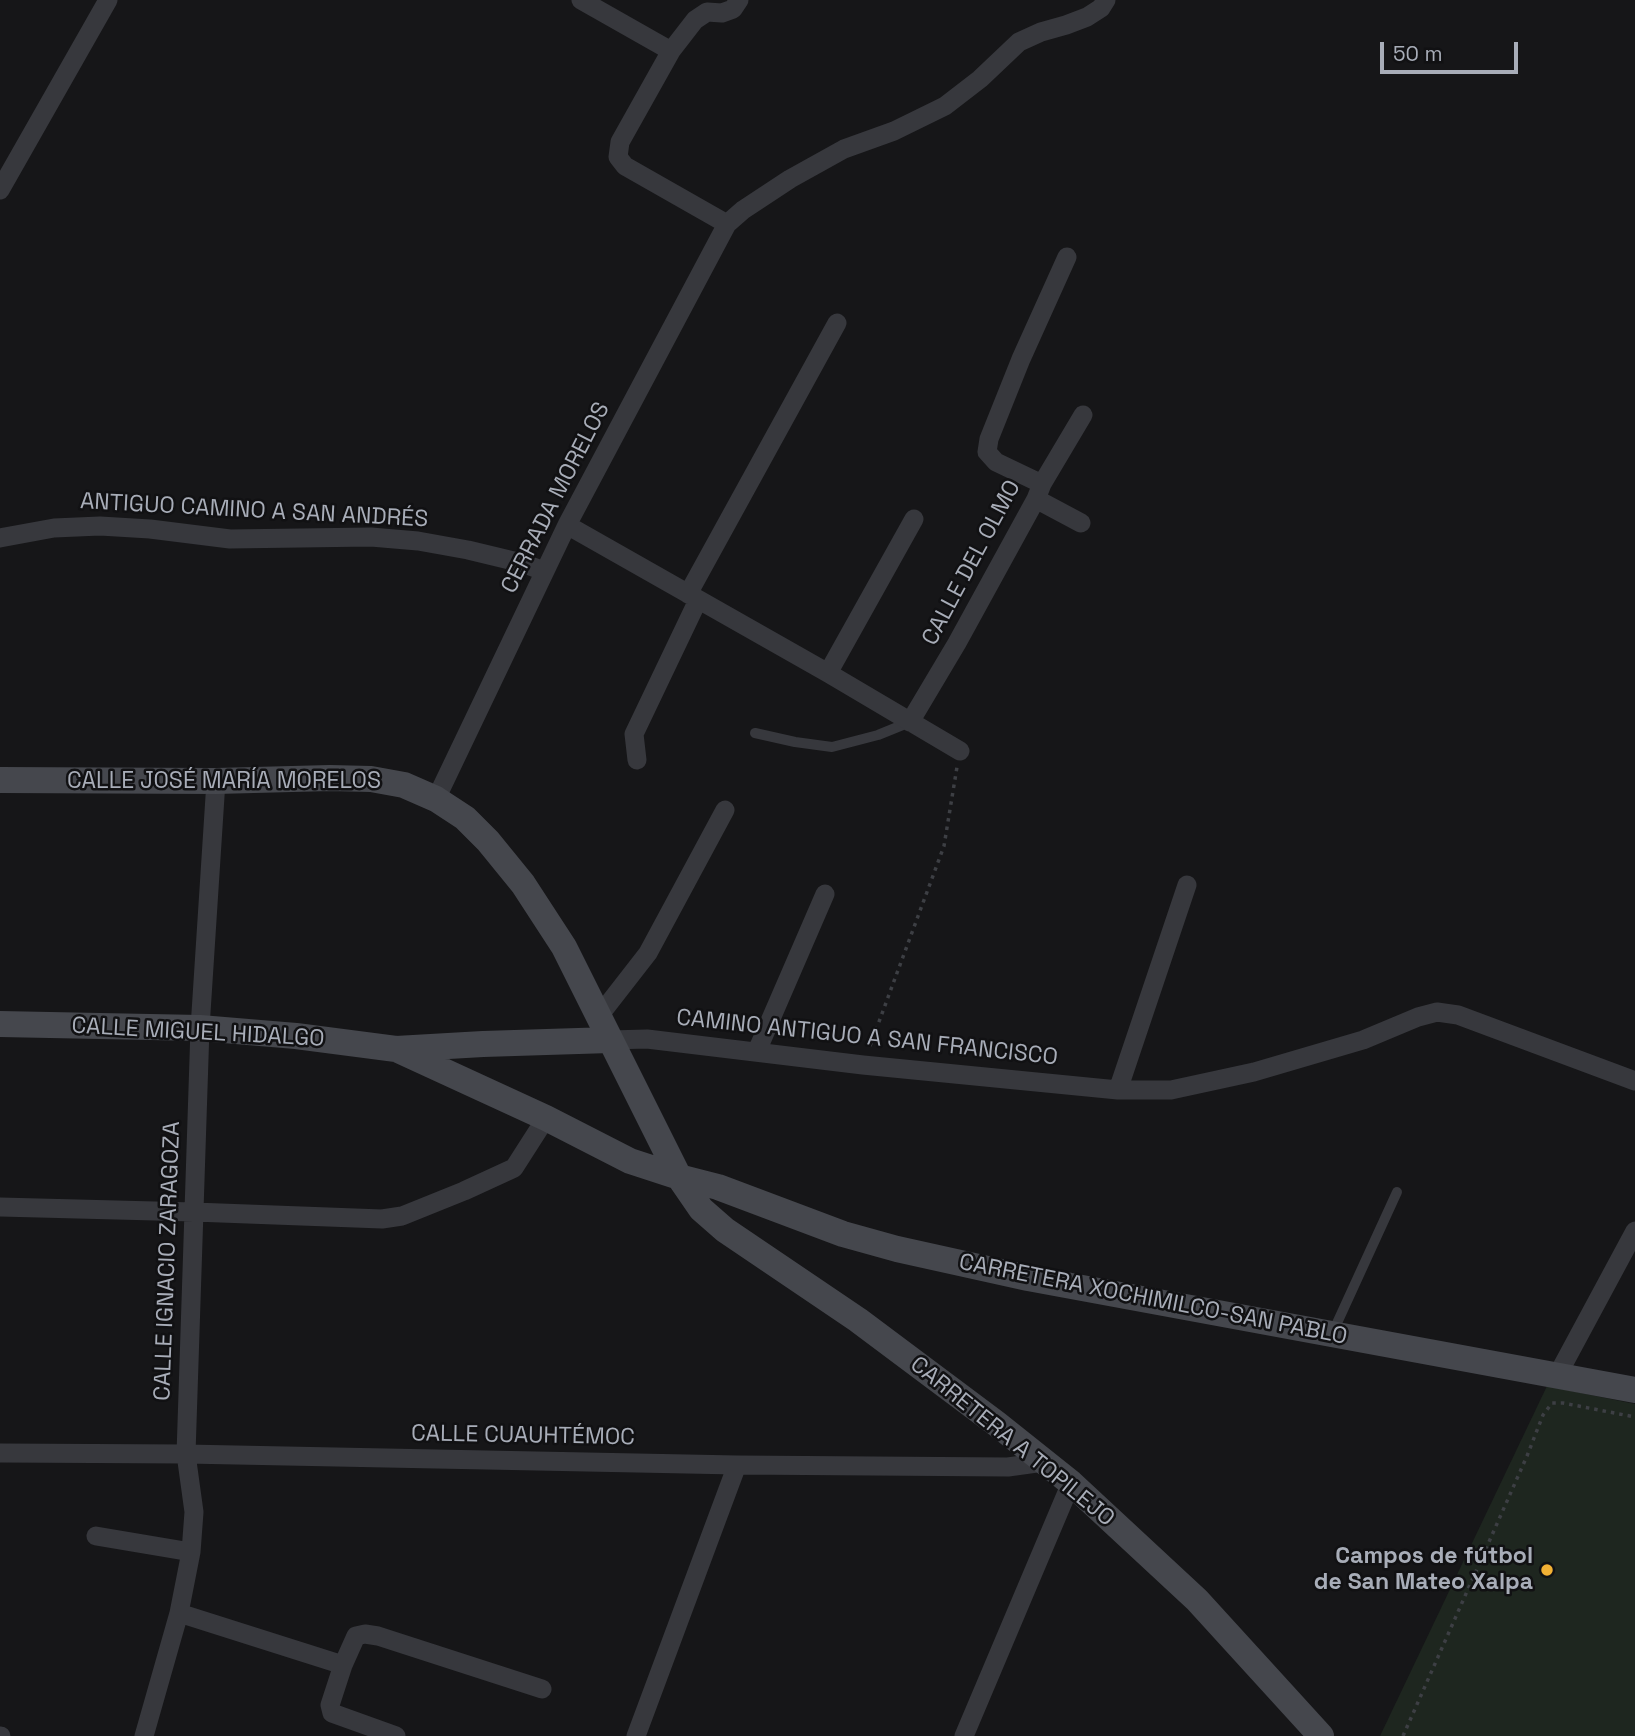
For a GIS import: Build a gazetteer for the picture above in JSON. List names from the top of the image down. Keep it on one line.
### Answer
{"streets":{"main road":["CALLE JOSÉ MARÍA MORELOS","CALLE MIGUEL HIDALGO","CARRETERA XOCHIMILCO-SAN PABLO","CARRETERA A TOPILEJO"],"street":["CERRADA MORELOS","ANTIGUO CAMINO A SAN ANDRÉS","CALLE DEL OLMO","CAMINO ANTIGUO A SAN FRANCISCO","CALLE IGNACIO ZARAGOZA","CALLE CUAUHTÉMOC"]},"crossings":[["CERRADA MORELOS","ANTIGUO CAMINO A SAN ANDRÉS"],["CERRADA MORELOS","CALLE JOSÉ MARÍA MORELOS"],["CALLE JOSÉ MARÍA MORELOS","CALLE MIGUEL HIDALGO"],["CALLE JOSÉ MARÍA MORELOS","CAMINO ANTIGUO A SAN FRANCISCO"],["CALLE JOSÉ MARÍA MORELOS","CALLE IGNACIO ZARAGOZA"],["CALLE JOSÉ MARÍA MORELOS","CARRETERA A TOPILEJO"],["CALLE MIGUEL HIDALGO","CAMINO ANTIGUO A SAN FRANCISCO"],["CALLE MIGUEL HIDALGO","CALLE IGNACIO ZARAGOZA"],["CALLE MIGUEL HIDALGO","CARRETERA XOCHIMILCO-SAN PABLO"],["CALLE MIGUEL HIDALGO","CARRETERA A TOPILEJO"],["CAMINO ANTIGUO A SAN FRANCISCO","CARRETERA A TOPILEJO"],["CALLE IGNACIO ZARAGOZA","CALLE CUAUHTÉMOC"],["CARRETERA XOCHIMILCO-SAN PABLO","CARRETERA A TOPILEJO"],["CALLE CUAUHTÉMOC","CARRETERA A TOPILEJO"]],"places":["Campos de fútbol de San Mateo Xalpa"],"scale_bar":"50 m"}
